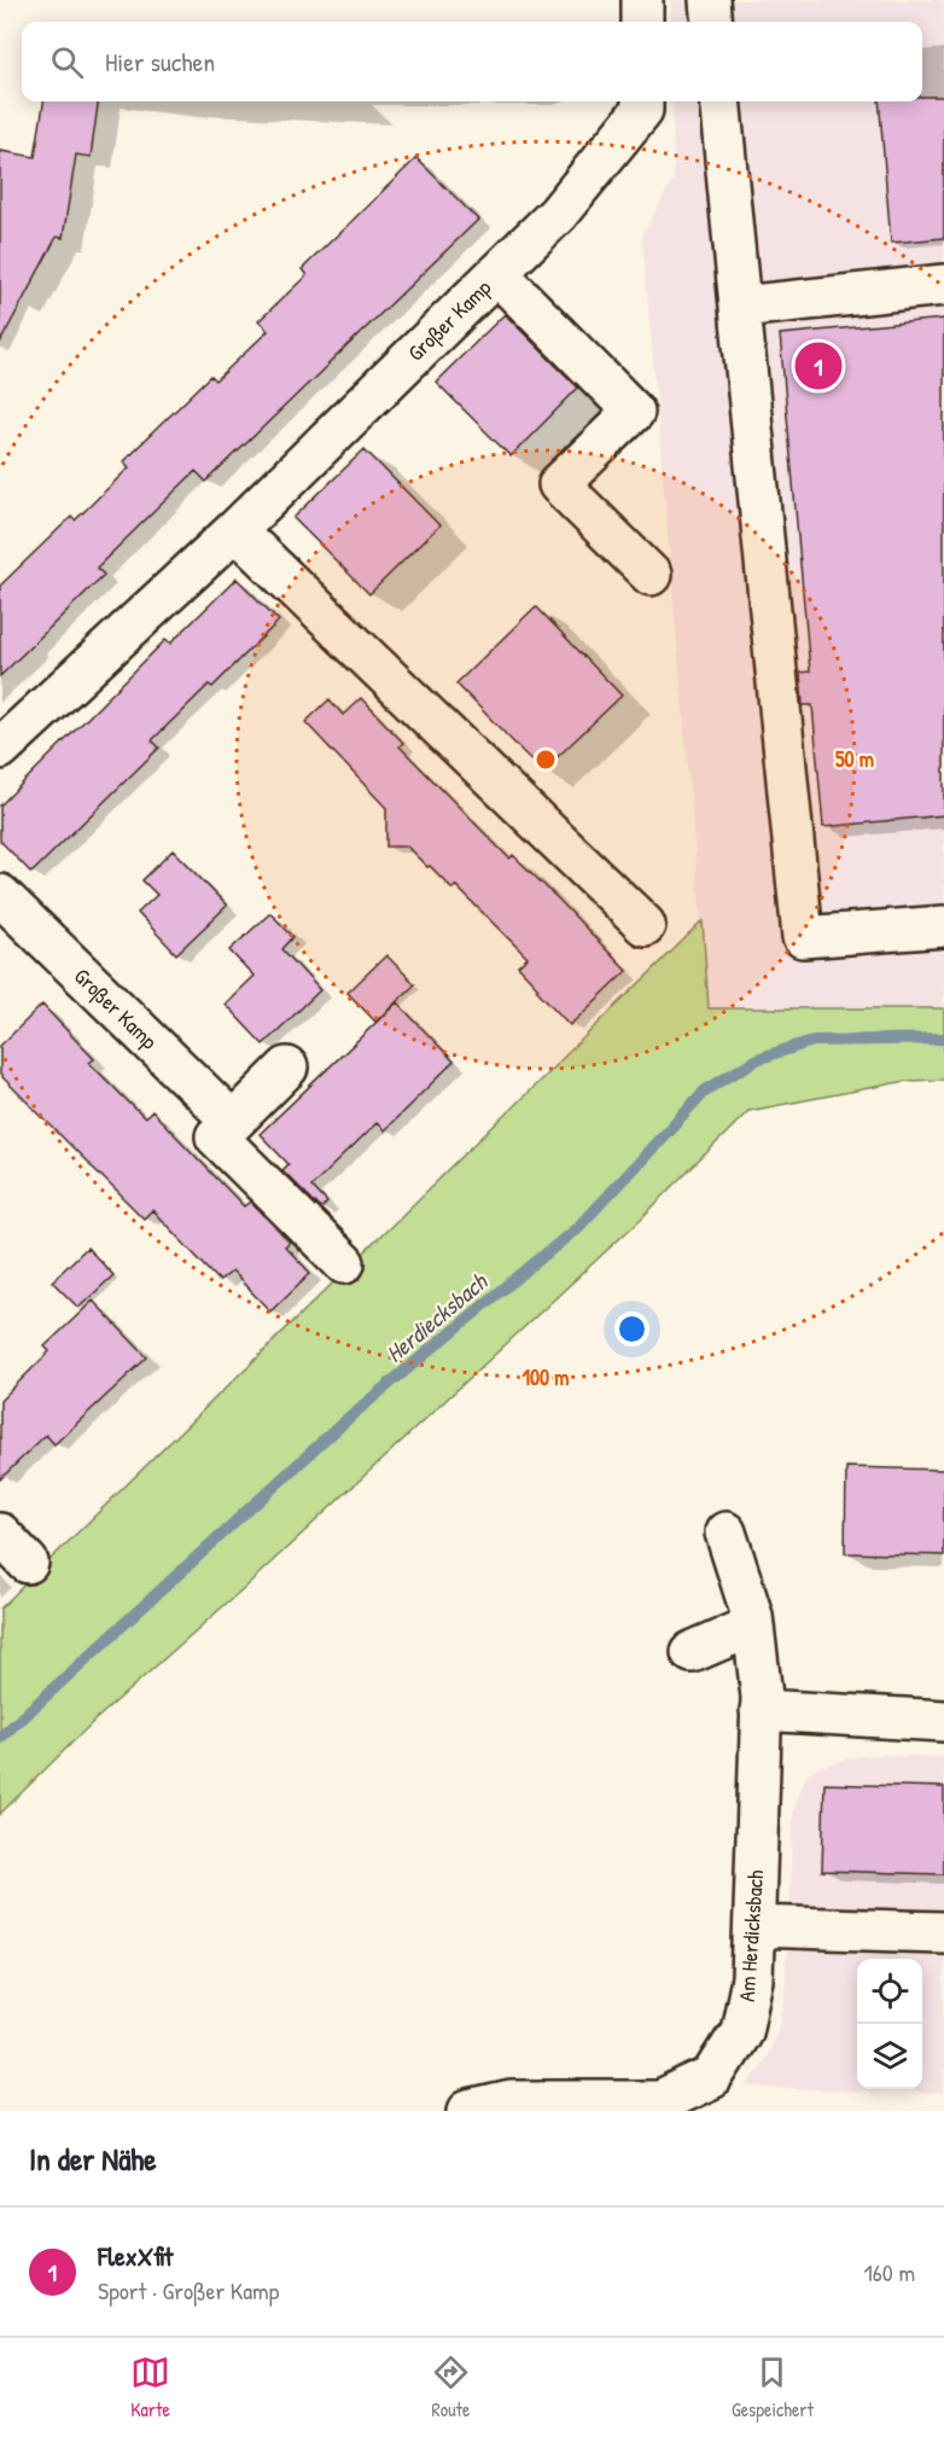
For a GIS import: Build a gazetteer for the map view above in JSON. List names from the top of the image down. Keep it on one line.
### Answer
{"streets":{"street":["Großer Kamp","Am Herdicksbach"]},"water":["Herdiecksbach"],"page":{"search":"Hier suchen","pins":"1","heading":"In der Nähe","list":[{"mark":"1","name":"FlexXfit","note":"Sport · Großer Kamp","value":"160 m"}],"nav":["Karte","Route","Gespeichert"]},"rings":["50 m","100 m"]}
